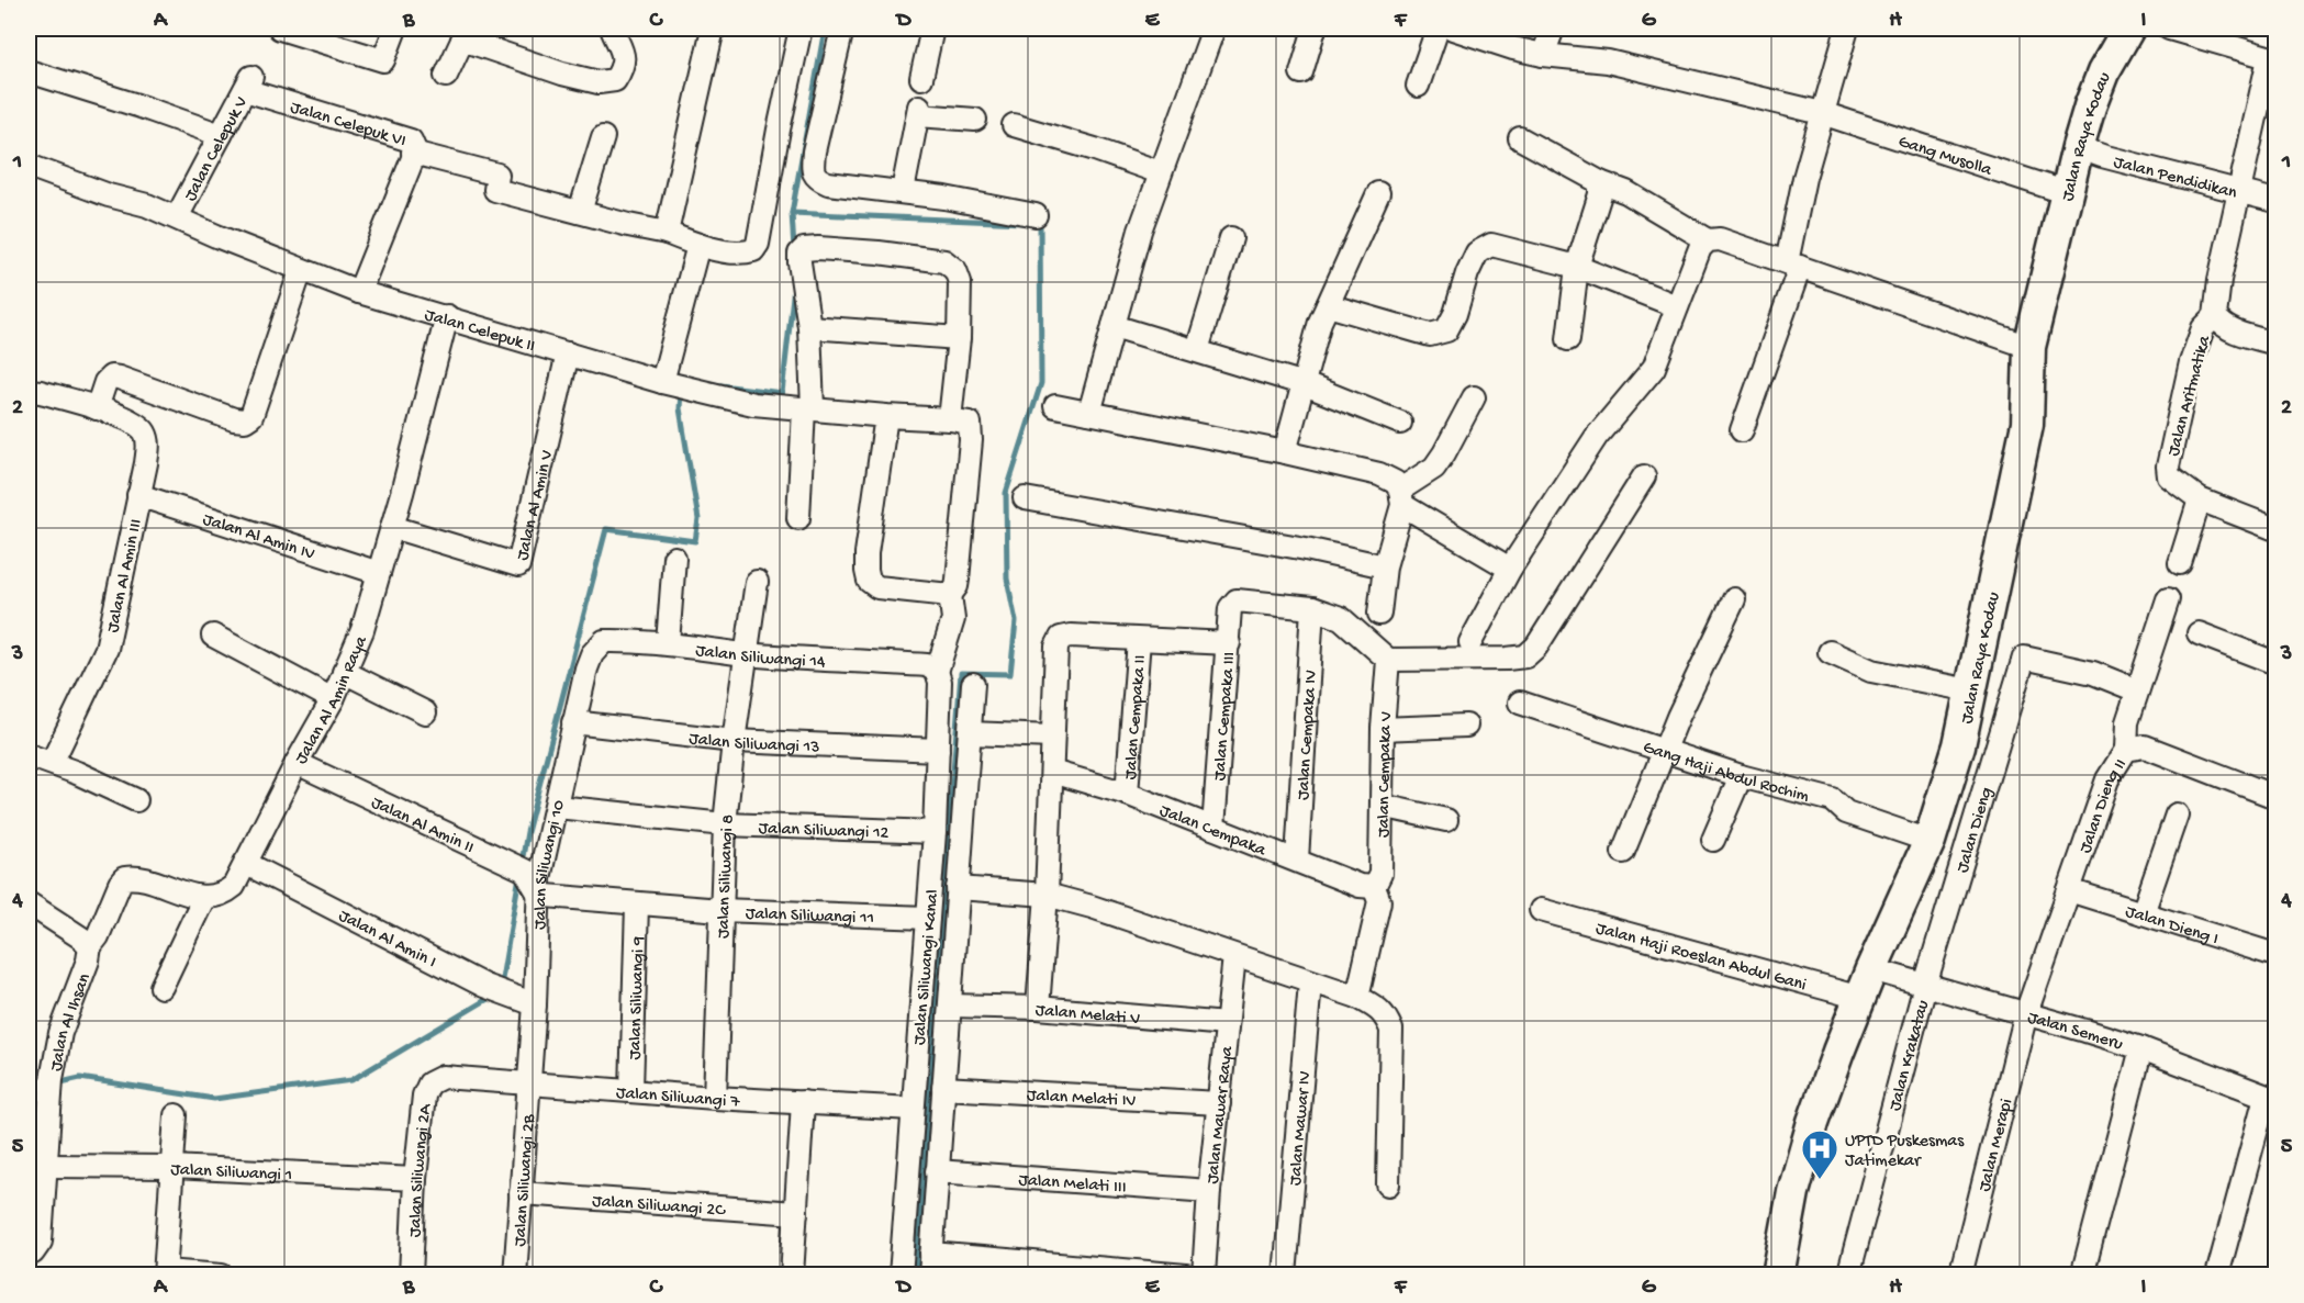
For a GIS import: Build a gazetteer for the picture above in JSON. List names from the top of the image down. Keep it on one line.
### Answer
{"streets":{"street":["Jalan Celepuk VI","Jalan Raya Kodau","Jalan Celepuk V","Gang Musolla","Jalan Pendidikan","Jalan Celepuk II","Jalan Aritmatika","Jalan Al Amin V","Jalan Al Amin IV","Jalan Al Amin III","Jalan Siliwangi 14","Jalan Al Amin Raya","Jalan Cempaka III","Jalan Cempaka II","Jalan Cempaka IV","Jalan Siliwangi 13","Gang Haji Abdul Rochim","Jalan Cempaka V","Jalan Dieng II","Jalan Al Amin II","Jalan Siliwangi 12","Jalan Cempaka","Jalan Dieng","Jalan Siliwangi 10","Jalan Siliwangi 8","Jalan Siliwangi 11","Jalan Dieng I","Jalan Al Amin I","Jalan Haji Roeslan Abdul Gani","Jalan Siliwangi Kanal","Jalan Siliwangi 9","Jalan Melati V","Jalan Al Ihsan","Jalan Semeru","Jalan Krakatau","Jalan Siliwangi 7","Jalan Melati IV","Jalan Mawar Raya","Jalan Mawar IV","Jalan Merapi","Jalan Siliwangi 1","Jalan Siliwangi 2A","Jalan Siliwangi 2B","Jalan Melati III","Jalan Siliwangi 2C"]},"crossings":[["Jalan Celepuk VI","Jalan Celepuk V"],["Jalan Celepuk VI","Jalan Celepuk II"],["Jalan Raya Kodau","Gang Musolla"],["Jalan Raya Kodau","Jalan Pendidikan"],["Jalan Raya Kodau","Gang Haji Abdul Rochim"],["Jalan Raya Kodau","Jalan Haji Roeslan Abdul Gani"],["Jalan Raya Kodau","Jalan Semeru"],["Jalan Celepuk V","Jalan Celepuk II"],["Jalan Celepuk II","Jalan Al Amin V"],["Jalan Celepuk II","Jalan Al Amin Raya"],["Jalan Al Amin V","Jalan Al Amin Raya"],["Jalan Al Amin IV","Jalan Al Amin III"],["Jalan Al Amin IV","Jalan Al Amin Raya"],["Jalan Siliwangi 14","Jalan Siliwangi 10"],["Jalan Siliwangi 14","Jalan Siliwangi 8"],["Jalan Siliwangi 14","Jalan Siliwangi Kanal"],["Jalan Al Amin Raya","Jalan Al Amin II"],["Jalan Al Amin Raya","Jalan Al Amin I"],["Jalan Cempaka III","Jalan Cempaka IV"],["Jalan Cempaka III","Jalan Cempaka"],["Jalan Cempaka II","Jalan Cempaka"],["Jalan Cempaka IV","Jalan Cempaka"],["Jalan Siliwangi 13","Jalan Siliwangi 10"],["Jalan Siliwangi 13","Jalan Siliwangi 8"],["Jalan Siliwangi 13","Jalan Siliwangi Kanal"],["Jalan Cempaka V","Jalan Cempaka"],["Jalan Dieng II","Jalan Dieng I"],["Jalan Dieng II","Jalan Semeru"],["Jalan Dieng II","Jalan Merapi"],["Jalan Al Amin II","Jalan Siliwangi 10"],["Jalan Al Amin II","Jalan Siliwangi 11"],["Jalan Siliwangi 12","Jalan Siliwangi 10"],["Jalan Siliwangi 12","Jalan Siliwangi 8"],["Jalan Siliwangi 12","Jalan Siliwangi Kanal"],["Jalan Dieng","Jalan Semeru"],["Jalan Dieng","Jalan Krakatau"],["Jalan Siliwangi 10","Jalan Siliwangi 11"],["Jalan Siliwangi 10","Jalan Al Amin I"],["Jalan Siliwangi 10","Jalan Siliwangi 7"],["Jalan Siliwangi 10","Jalan Siliwangi 2B"],["Jalan Siliwangi 8","Jalan Siliwangi 11"],["Jalan Siliwangi 8","Jalan Siliwangi 7"],["Jalan Siliwangi 11","Jalan Siliwangi Kanal"],["Jalan Siliwangi 11","Jalan Siliwangi 9"],["Jalan Haji Roeslan Abdul Gani","Jalan Semeru"],["Jalan Siliwangi Kanal","Jalan Siliwangi 7"],["Jalan Siliwangi 9","Jalan Siliwangi 7"],["Jalan Melati V","Jalan Mawar Raya"],["Jalan Al Ihsan","Jalan Siliwangi 1"],["Jalan Semeru","Jalan Krakatau"],["Jalan Semeru","Jalan Merapi"],["Jalan Siliwangi 7","Jalan Siliwangi 2A"],["Jalan Siliwangi 7","Jalan Siliwangi 2B"],["Jalan Melati IV","Jalan Mawar Raya"],["Jalan Mawar Raya","Jalan Melati III"],["Jalan Siliwangi 1","Jalan Siliwangi 2A"],["Jalan Siliwangi 2B","Jalan Siliwangi 2C"]],"places":{"hospital":["UPTD Puskesmas Jatimekar"]},"grid":{"columns":["A","B","C","D","E","F","G","H","I"],"rows":["1","2","3","4","5"]}}
